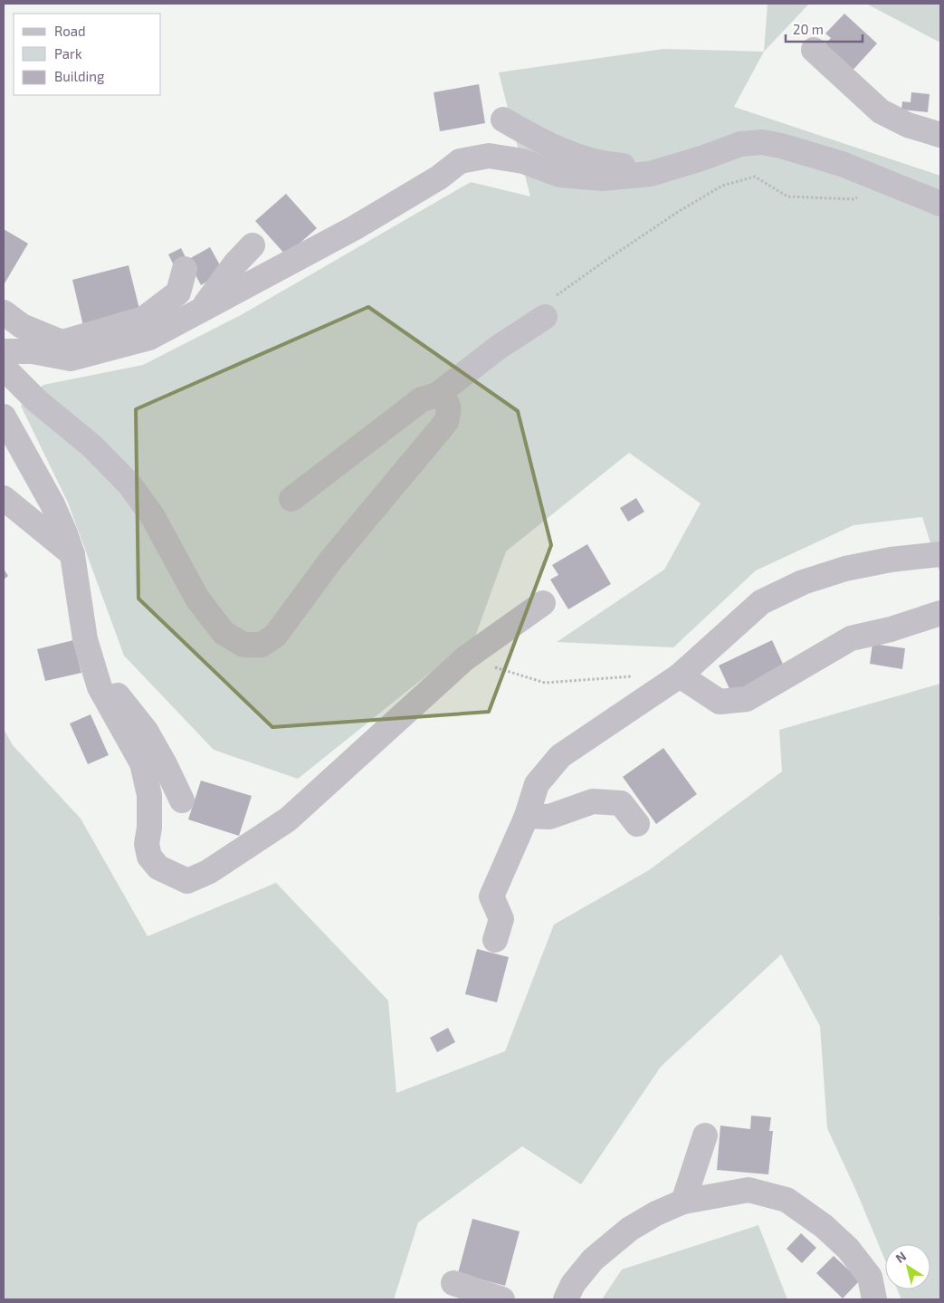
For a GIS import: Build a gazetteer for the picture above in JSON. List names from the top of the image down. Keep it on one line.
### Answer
{"legend":["Road","Park","Building"],"scale_bar":"20 m","north":"top left"}
